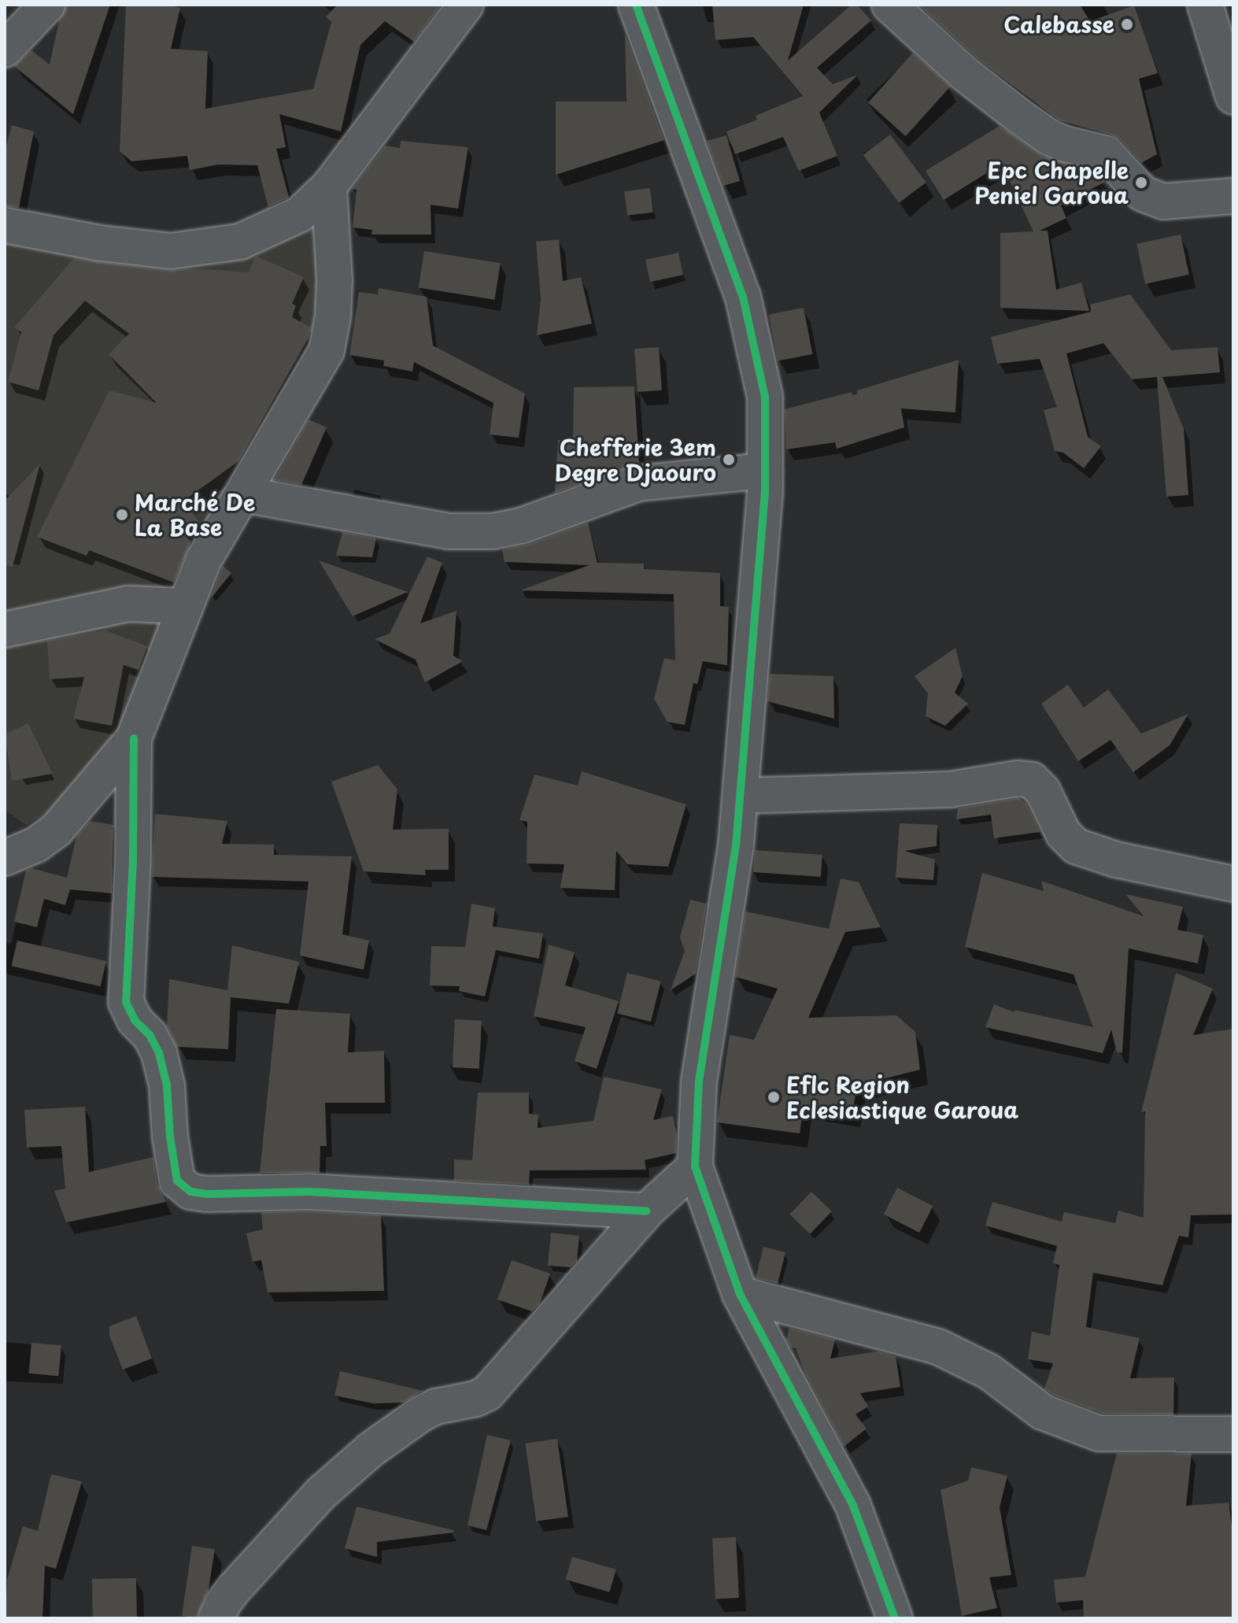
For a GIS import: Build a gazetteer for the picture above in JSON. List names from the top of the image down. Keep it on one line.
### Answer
{"places":["Calebasse","Epc Chapelle Peniel Garoua","Chefferie 3em Degre Djaouro","Marché De La Base","Eflc Region Eclesiastique Garoua"]}
